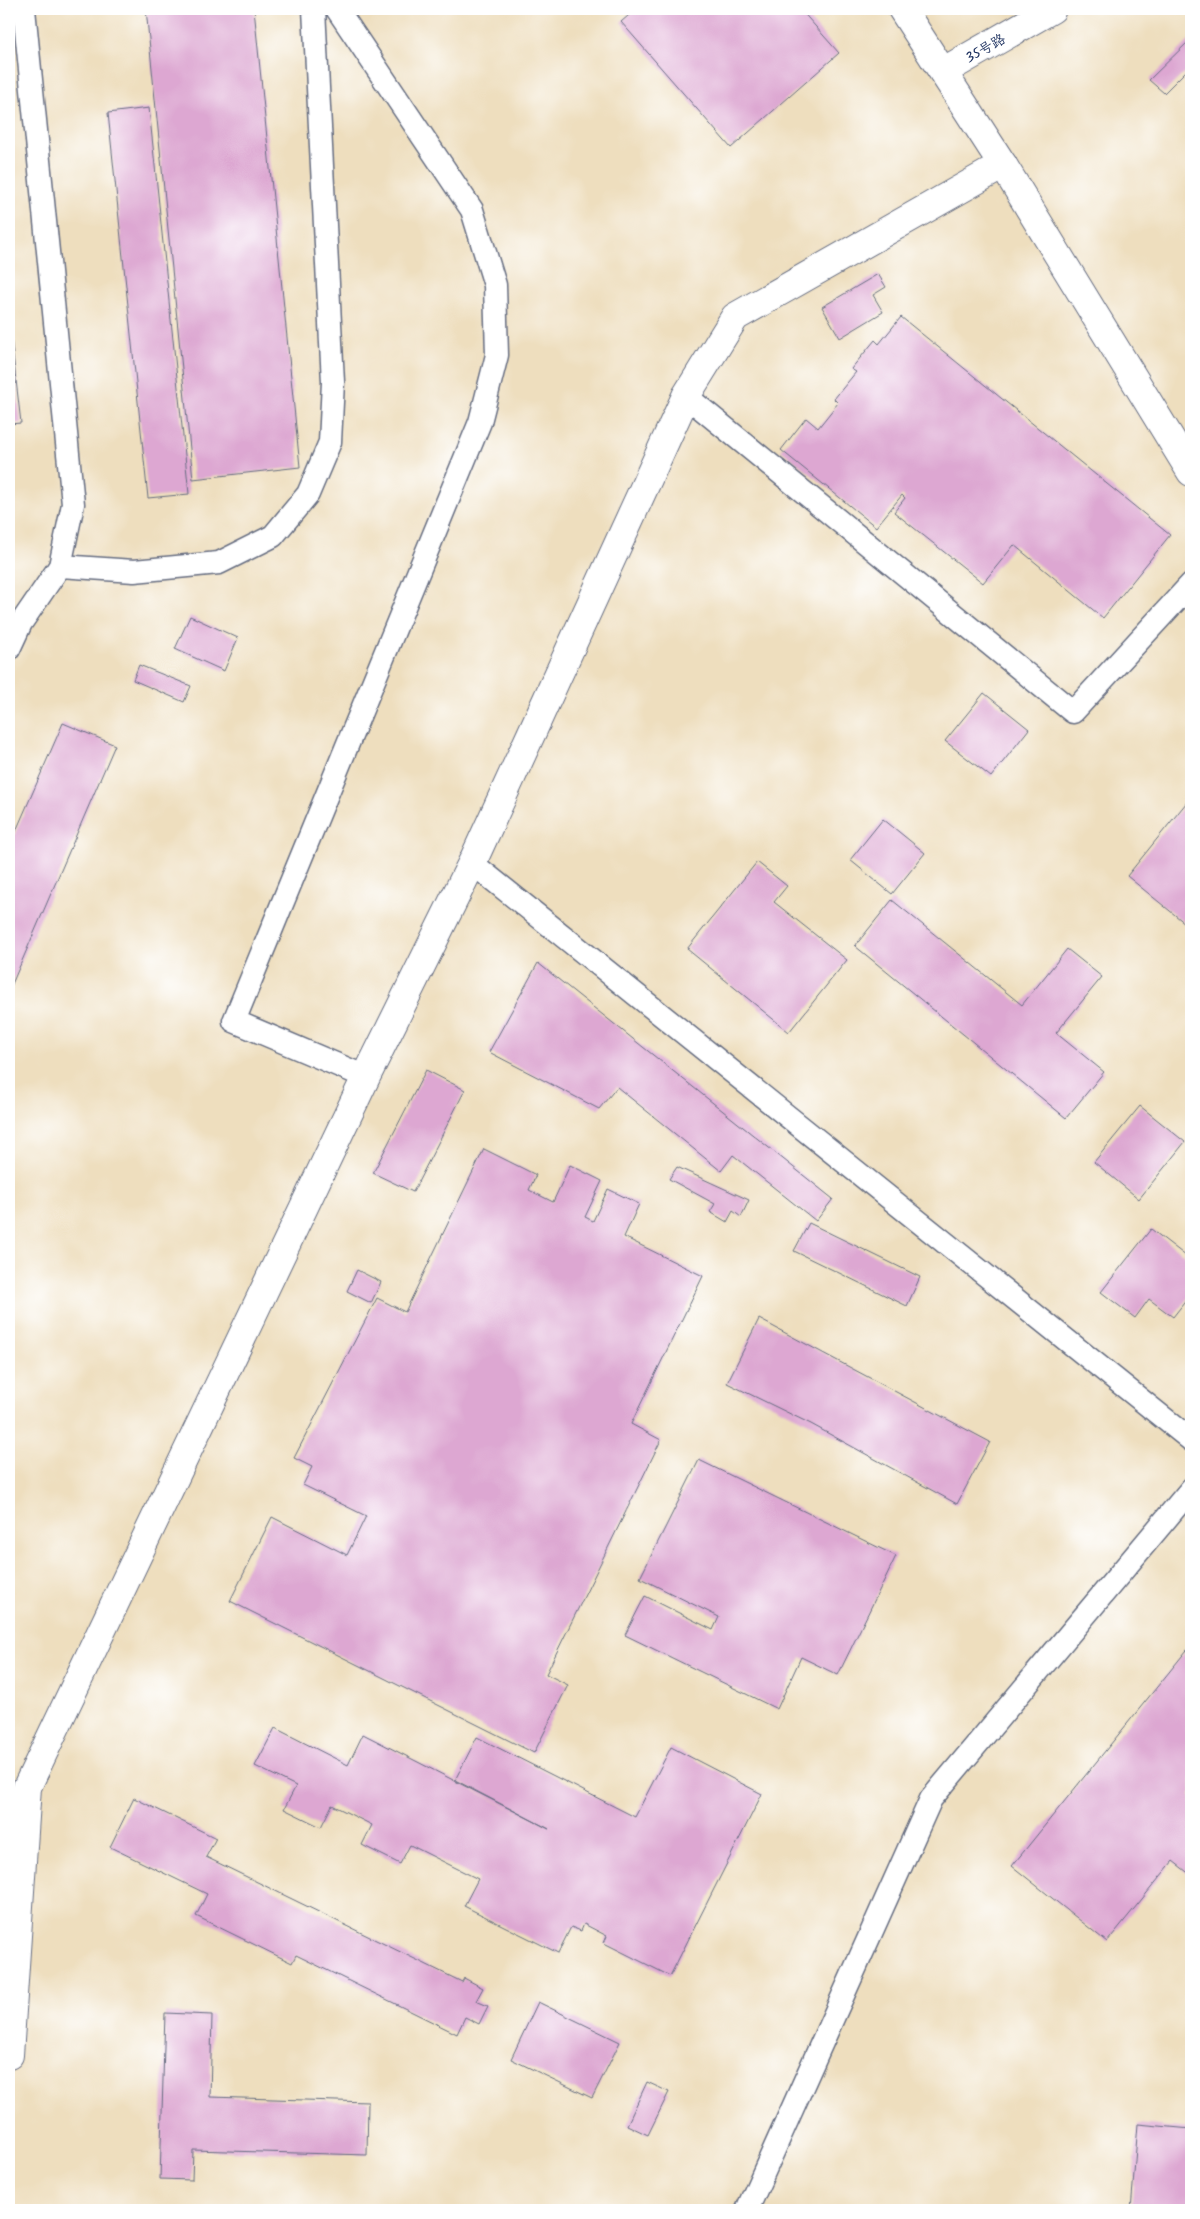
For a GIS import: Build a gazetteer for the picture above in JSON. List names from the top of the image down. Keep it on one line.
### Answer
{"streets":{"street":["35号路"]}}
